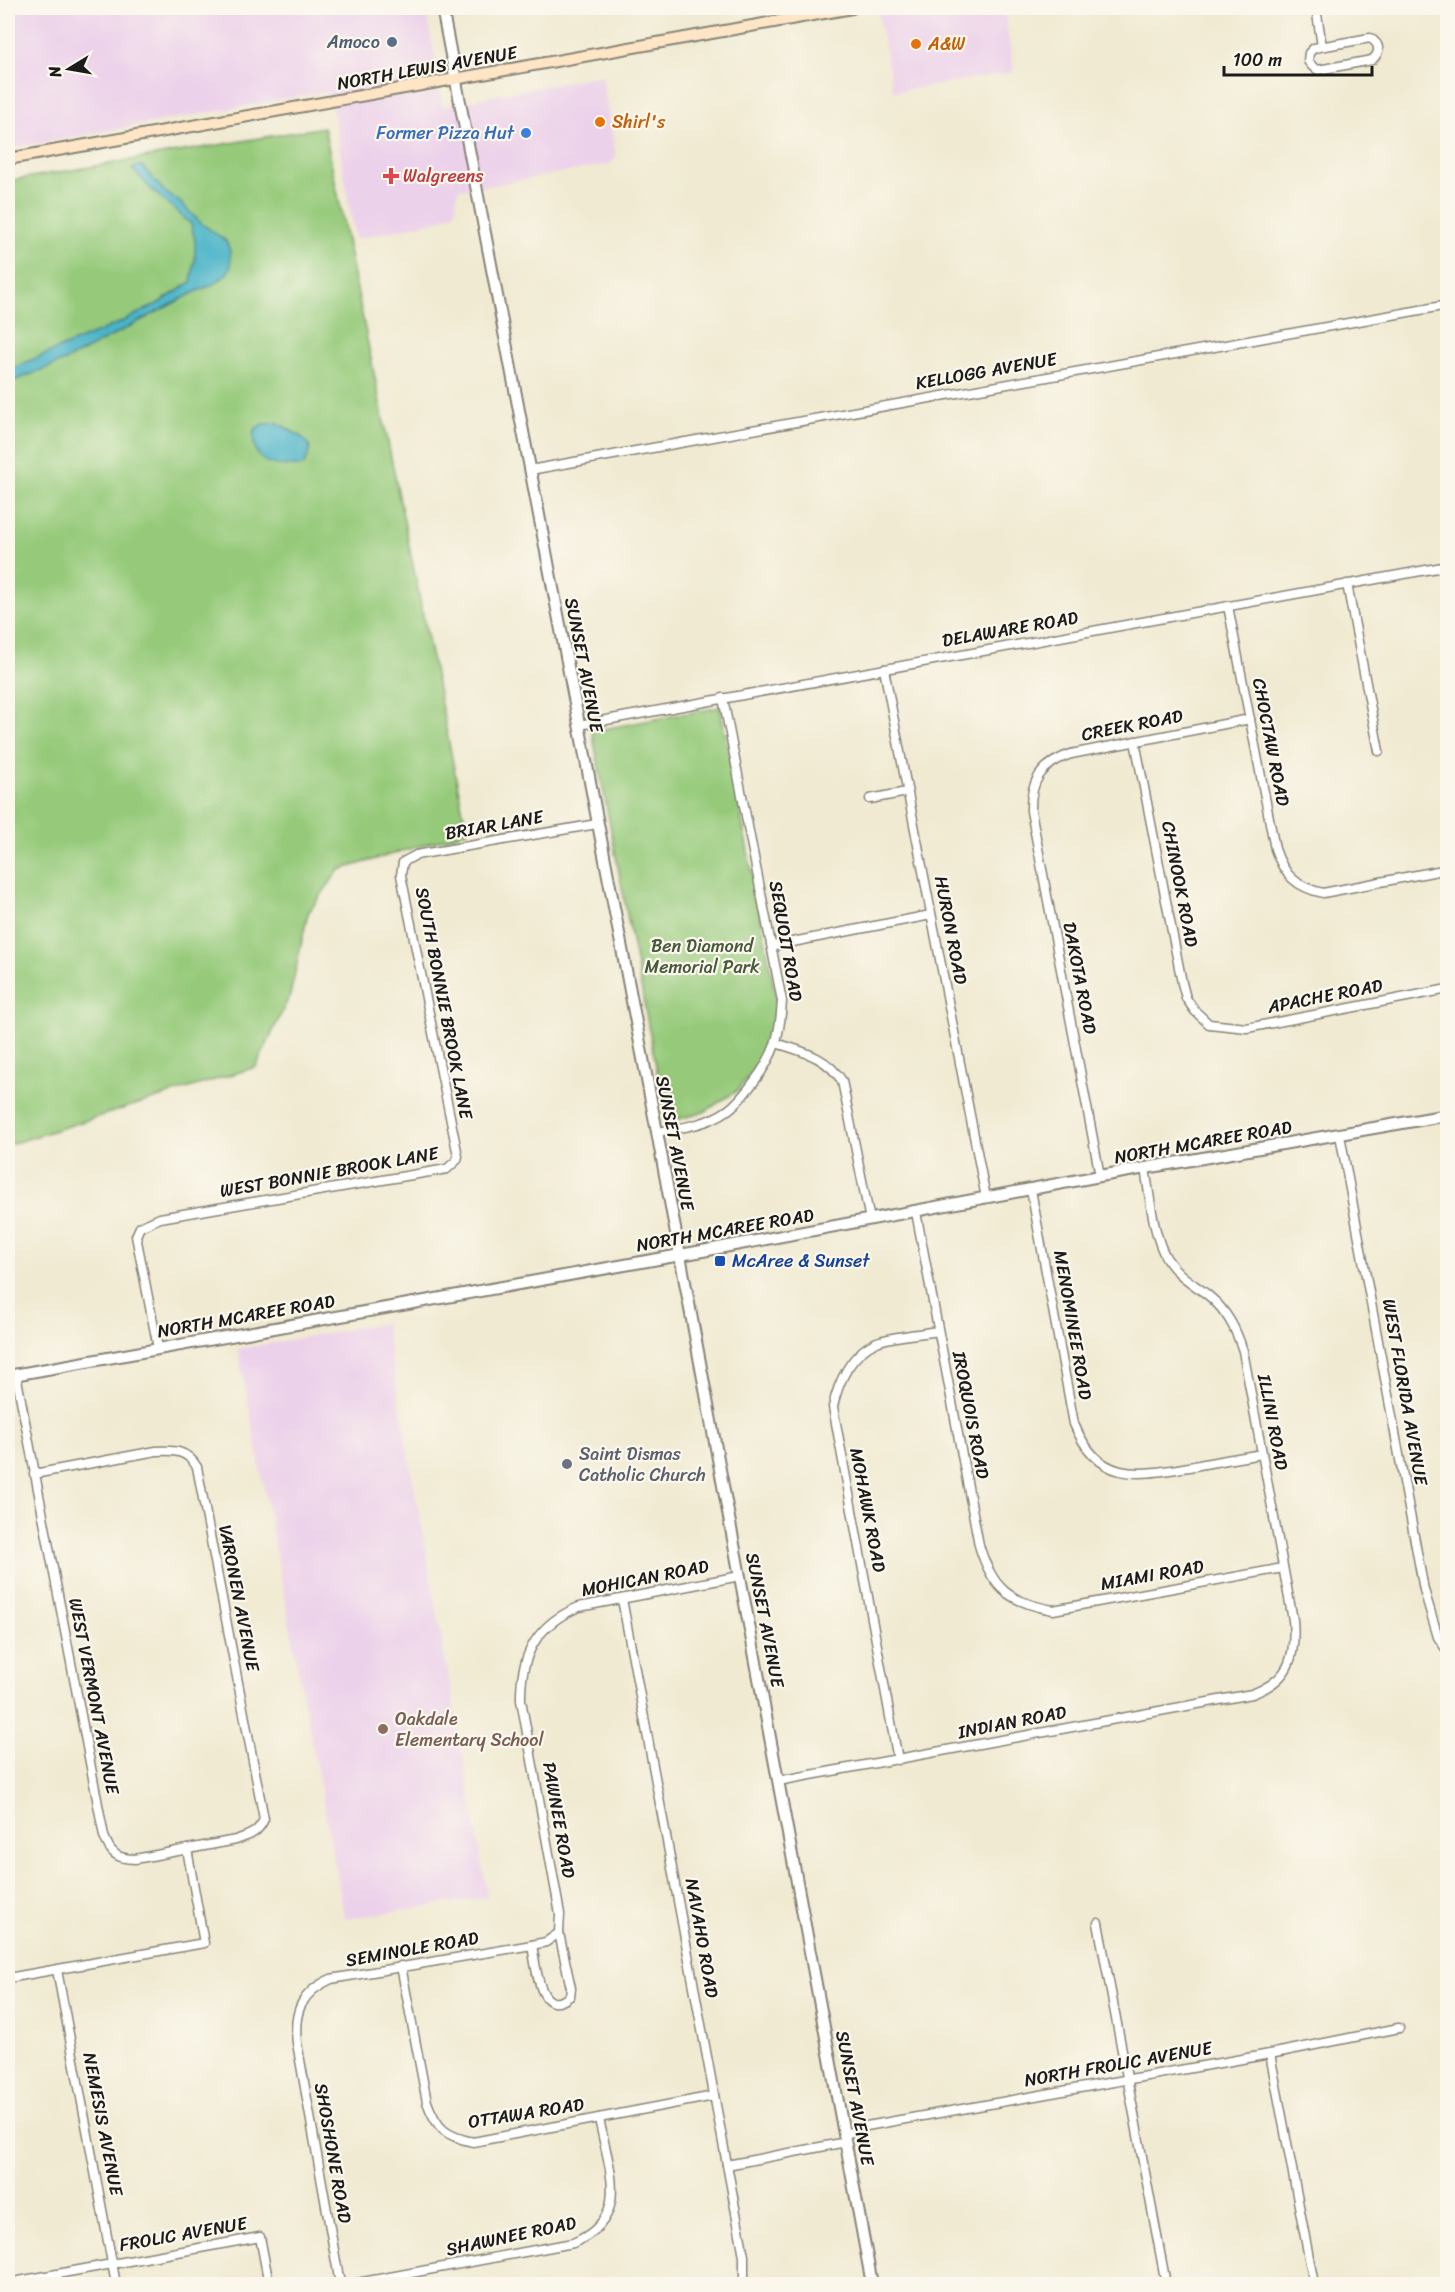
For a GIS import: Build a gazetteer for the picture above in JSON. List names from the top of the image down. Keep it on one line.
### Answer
{"streets":{"main road":["NORTH LEWIS AVENUE"],"street":["KELLOGG AVENUE","DELAWARE ROAD","SUNSET AVENUE","CREEK ROAD","CHOCTAW ROAD","BRIAR LANE","CHINOOK ROAD","HURON ROAD","SEQUOIT ROAD","DAKOTA ROAD","APACHE ROAD","SOUTH BONNIE BROOK LANE","NORTH MCAREE ROAD","WEST BONNIE BROOK LANE","MENOMINEE ROAD","WEST FLORIDA AVENUE","IROQUOIS ROAD","ILLINI ROAD","MOHAWK ROAD","MIAMI ROAD","MOHICAN ROAD","VARONEN AVENUE","WEST VERMONT AVENUE","INDIAN ROAD","PAWNEE ROAD","NAVAHO ROAD","SEMINOLE ROAD","NORTH FROLIC AVENUE","OTTAWA ROAD","NEMESIS AVENUE","SHOSHONE ROAD","FROLIC AVENUE","SHAWNEE ROAD"]},"crossings":[["NORTH LEWIS AVENUE","SUNSET AVENUE"],["KELLOGG AVENUE","SUNSET AVENUE"],["DELAWARE ROAD","SUNSET AVENUE"],["DELAWARE ROAD","CHOCTAW ROAD"],["DELAWARE ROAD","HURON ROAD"],["DELAWARE ROAD","SEQUOIT ROAD"],["SUNSET AVENUE","BRIAR LANE"],["SUNSET AVENUE","SEQUOIT ROAD"],["SUNSET AVENUE","NORTH MCAREE ROAD"],["SUNSET AVENUE","MOHICAN ROAD"],["SUNSET AVENUE","INDIAN ROAD"],["SUNSET AVENUE","NORTH FROLIC AVENUE"],["CREEK ROAD","CHOCTAW ROAD"],["CREEK ROAD","CHINOOK ROAD"],["CREEK ROAD","DAKOTA ROAD"],["BRIAR LANE","SOUTH BONNIE BROOK LANE"],["CHINOOK ROAD","APACHE ROAD"],["HURON ROAD","NORTH MCAREE ROAD"],["DAKOTA ROAD","NORTH MCAREE ROAD"],["SOUTH BONNIE BROOK LANE","WEST BONNIE BROOK LANE"],["NORTH MCAREE ROAD","WEST BONNIE BROOK LANE"],["NORTH MCAREE ROAD","MENOMINEE ROAD"],["NORTH MCAREE ROAD","WEST FLORIDA AVENUE"],["NORTH MCAREE ROAD","IROQUOIS ROAD"],["NORTH MCAREE ROAD","ILLINI ROAD"],["NORTH MCAREE ROAD","WEST VERMONT AVENUE"],["MENOMINEE ROAD","ILLINI ROAD"],["IROQUOIS ROAD","MOHAWK ROAD"],["IROQUOIS ROAD","MIAMI ROAD"],["ILLINI ROAD","MIAMI ROAD"],["ILLINI ROAD","INDIAN ROAD"],["MOHAWK ROAD","INDIAN ROAD"],["MOHICAN ROAD","PAWNEE ROAD"],["MOHICAN ROAD","NAVAHO ROAD"],["VARONEN AVENUE","WEST VERMONT AVENUE"],["PAWNEE ROAD","SEMINOLE ROAD"],["NAVAHO ROAD","NORTH FROLIC AVENUE"],["NAVAHO ROAD","OTTAWA ROAD"],["SEMINOLE ROAD","OTTAWA ROAD"],["SEMINOLE ROAD","SHOSHONE ROAD"],["OTTAWA ROAD","SHAWNEE ROAD"],["NEMESIS AVENUE","FROLIC AVENUE"]],"parks":["Ben Diamond Memorial Park"],"places":{"other":["Amoco","A&W","Shirl's","Former Pizza Hut","Saint Dismas Catholic Church","Oakdale Elementary School"],"health":["Walgreens"],"transit":["McAree & Sunset"]},"scale_bar":"100 m","north":"left"}
